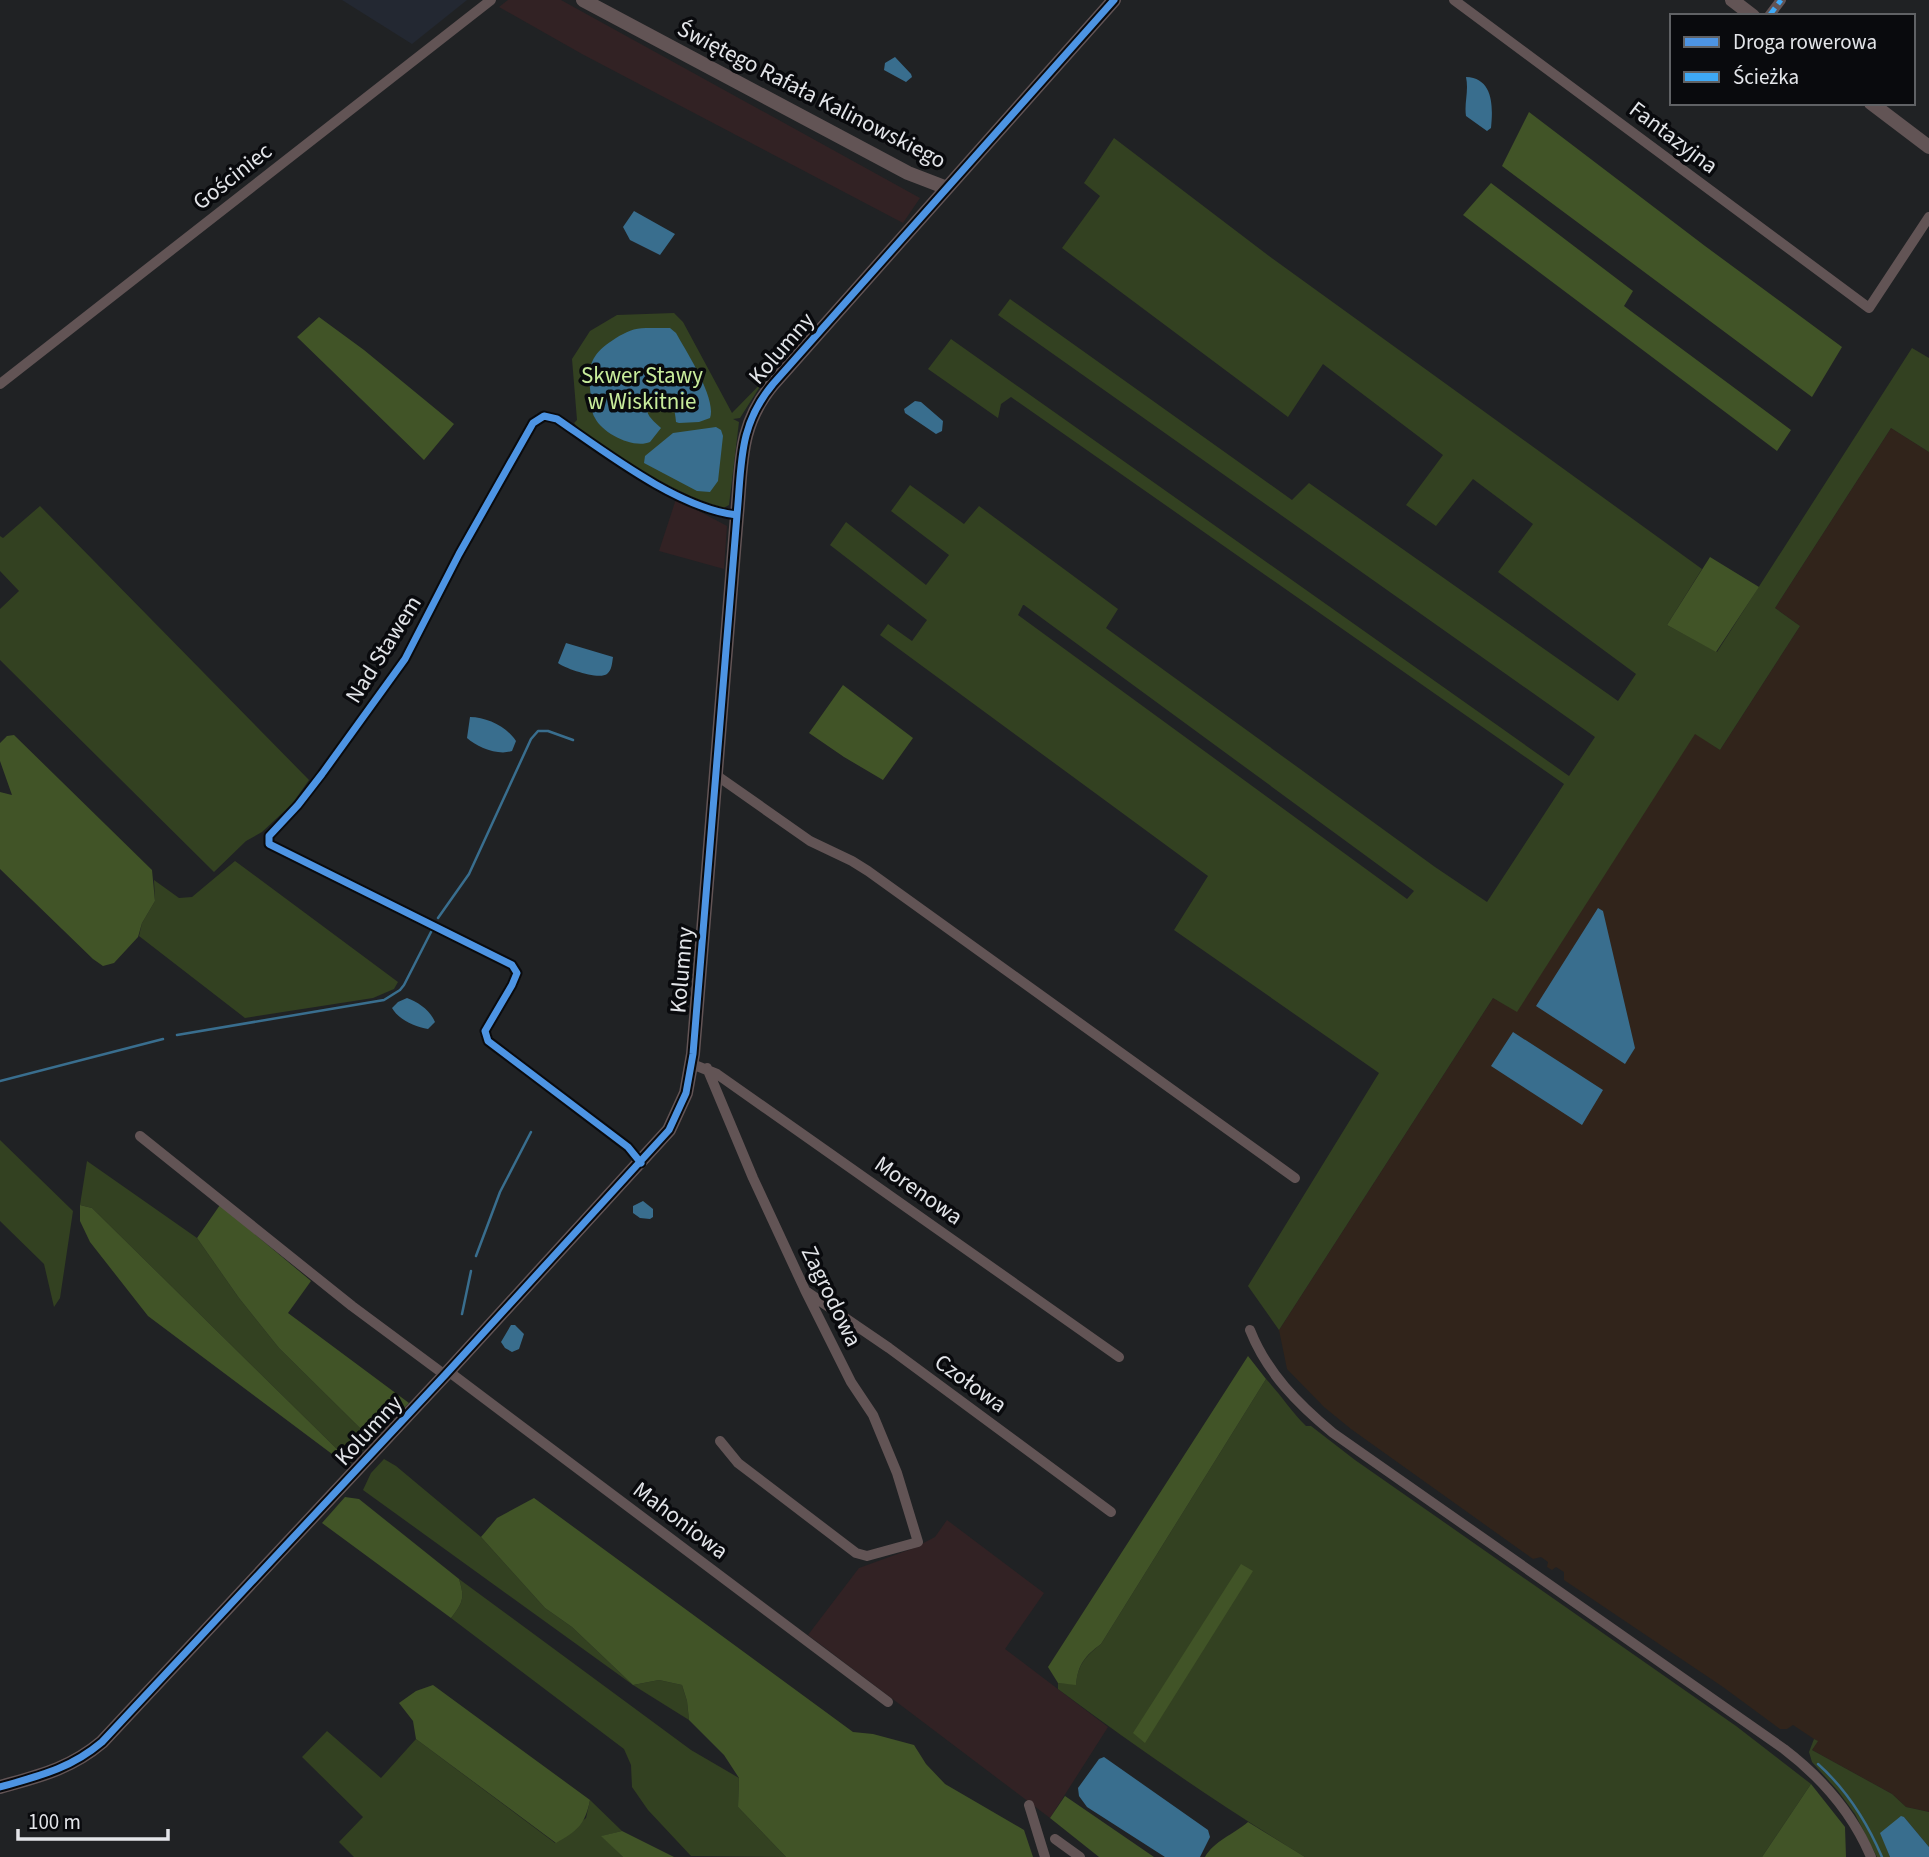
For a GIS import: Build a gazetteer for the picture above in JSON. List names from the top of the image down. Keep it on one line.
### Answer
{"streets":{"street":["Świętego Rafała Kalinowskiego","Fantazyjna","Gościniec","Kolumny","Nad Stawem","Morenowa","Zagrodowa","Czołowa","Mahoniowa"]},"crossings":[["Świętego Rafała Kalinowskiego","Kolumny"],["Kolumny","Nad Stawem"],["Kolumny","Morenowa"],["Kolumny","Mahoniowa"],["Morenowa","Zagrodowa"],["Zagrodowa","Czołowa"]],"parks":["Skwer Stawy w Wiskitnie"],"legend":["Droga rowerowa","Ścieżka"],"scale_bar":"100 m"}
